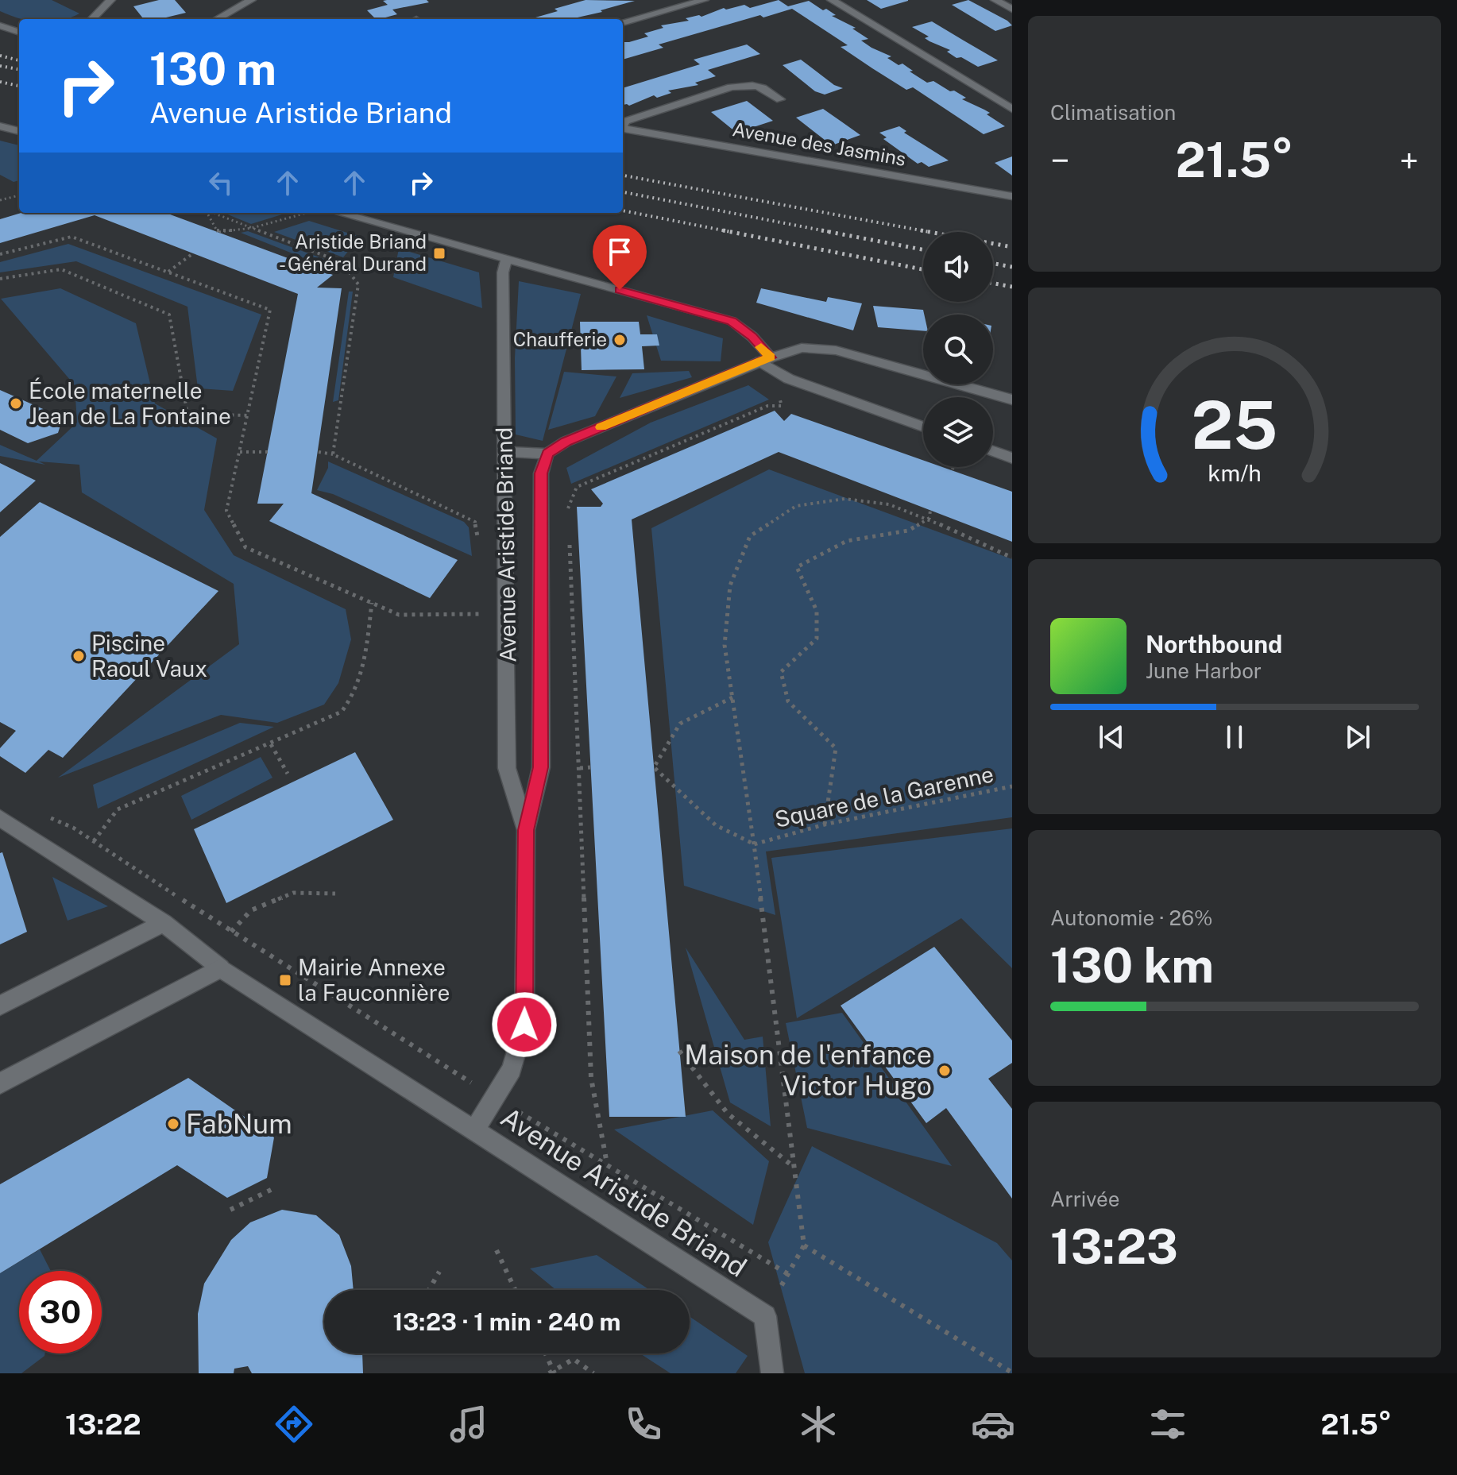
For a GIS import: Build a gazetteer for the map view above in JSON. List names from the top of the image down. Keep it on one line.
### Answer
{"streets":{"street":["Avenue des Jasmins","Avenue Aristide Briand"],"path":["Square de la Garenne"]},"places":{"transit":["Aristide Briand - Général Durand","Mairie Annexe la Fauconnière"],"other":["Chaufferie","École maternelle Jean de La Fontaine","Piscine Raoul Vaux","Maison de l'enfance Victor Hugo","FabNum"]},"page":{"tile":["Climatisation",["Autonomie · 26%","130 km"],["Arrivée","13:23"]],"turn":["130 m","Avenue Aristide Briand"],"heat":["−","21.5°","+"],"song":["Northbound","June Harbor"],"limit":"30","trip":"13:23 · 1 min · 240 m","tabs":["13:22","21.5°"],"gauge":["25","km/h"]}}
